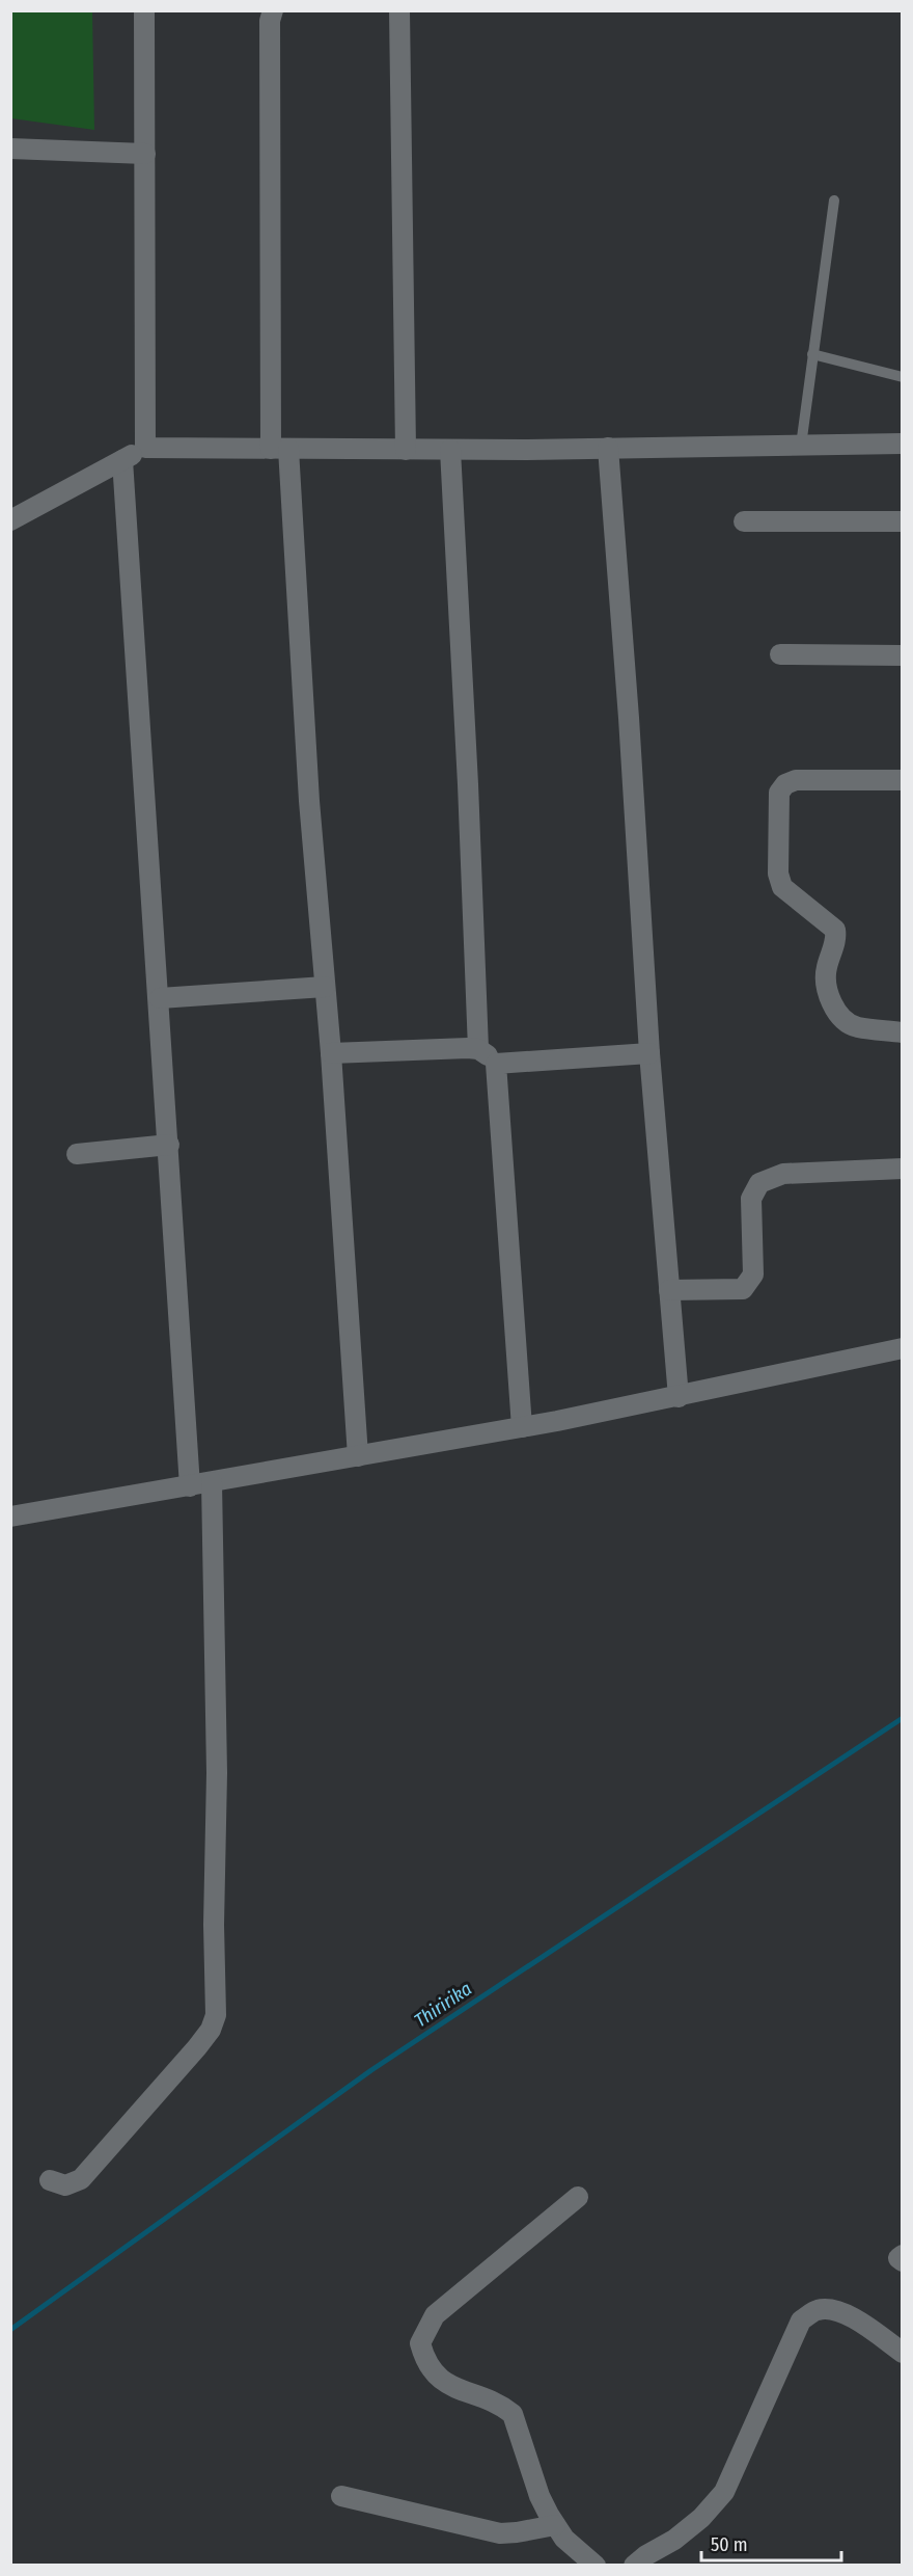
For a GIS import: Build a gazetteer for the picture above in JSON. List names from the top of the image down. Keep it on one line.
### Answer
{"water":["Thiririka"],"scale_bar":"50 m"}
